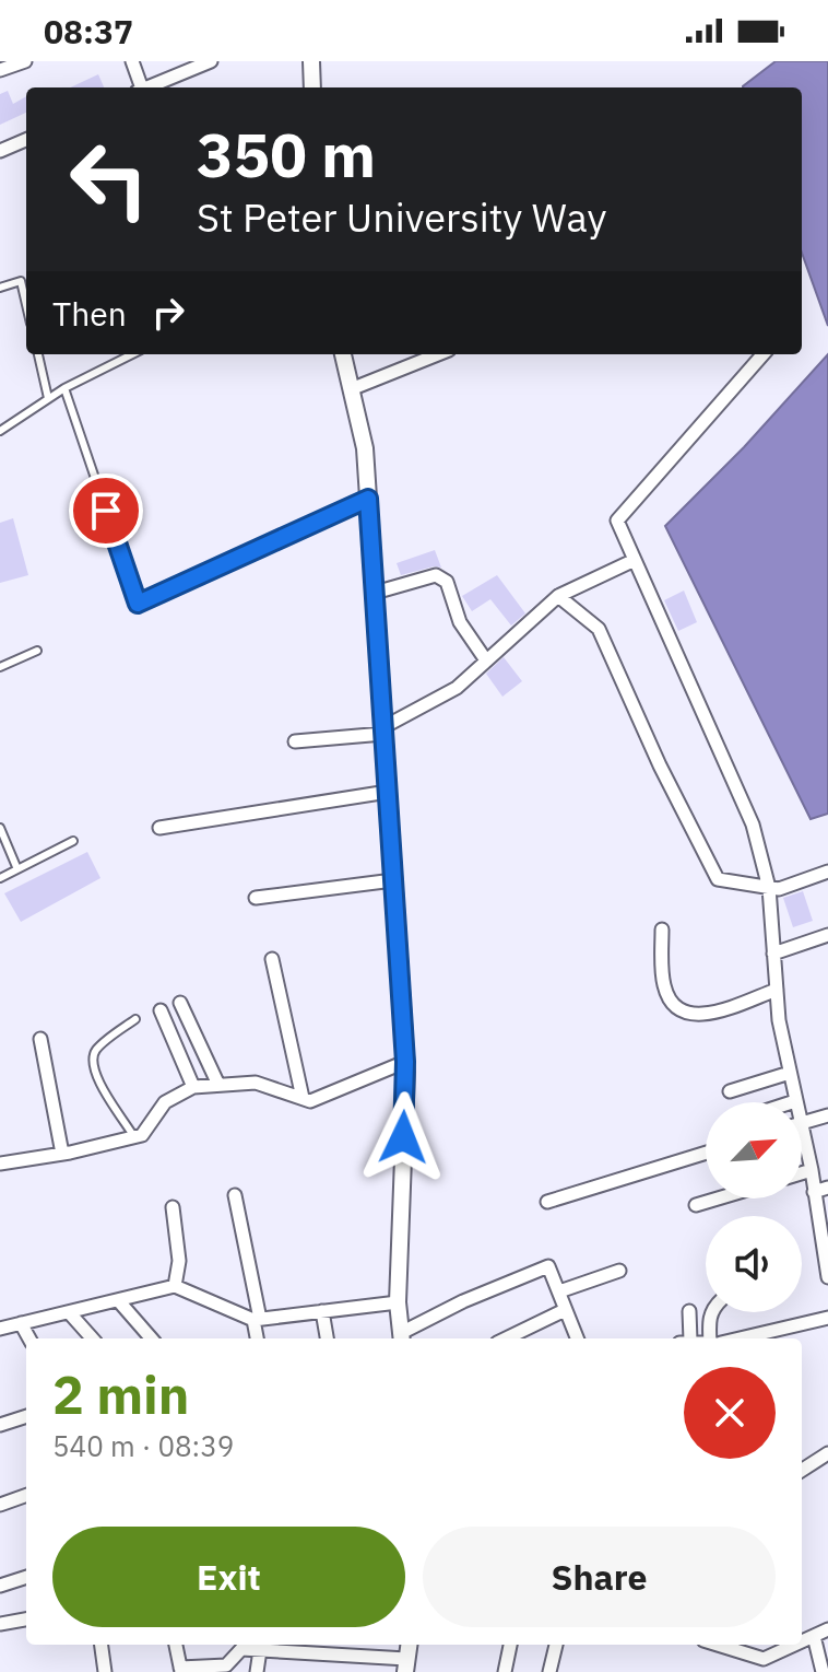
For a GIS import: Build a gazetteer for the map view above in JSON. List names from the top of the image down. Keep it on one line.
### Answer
{"north":"top right","page":{"status":"08:37","turn":["350 m","St Peter University Way"],"then":"Then","heading":["2 min","540 m · 08:39"],"buttons":["Exit","Share"]}}
